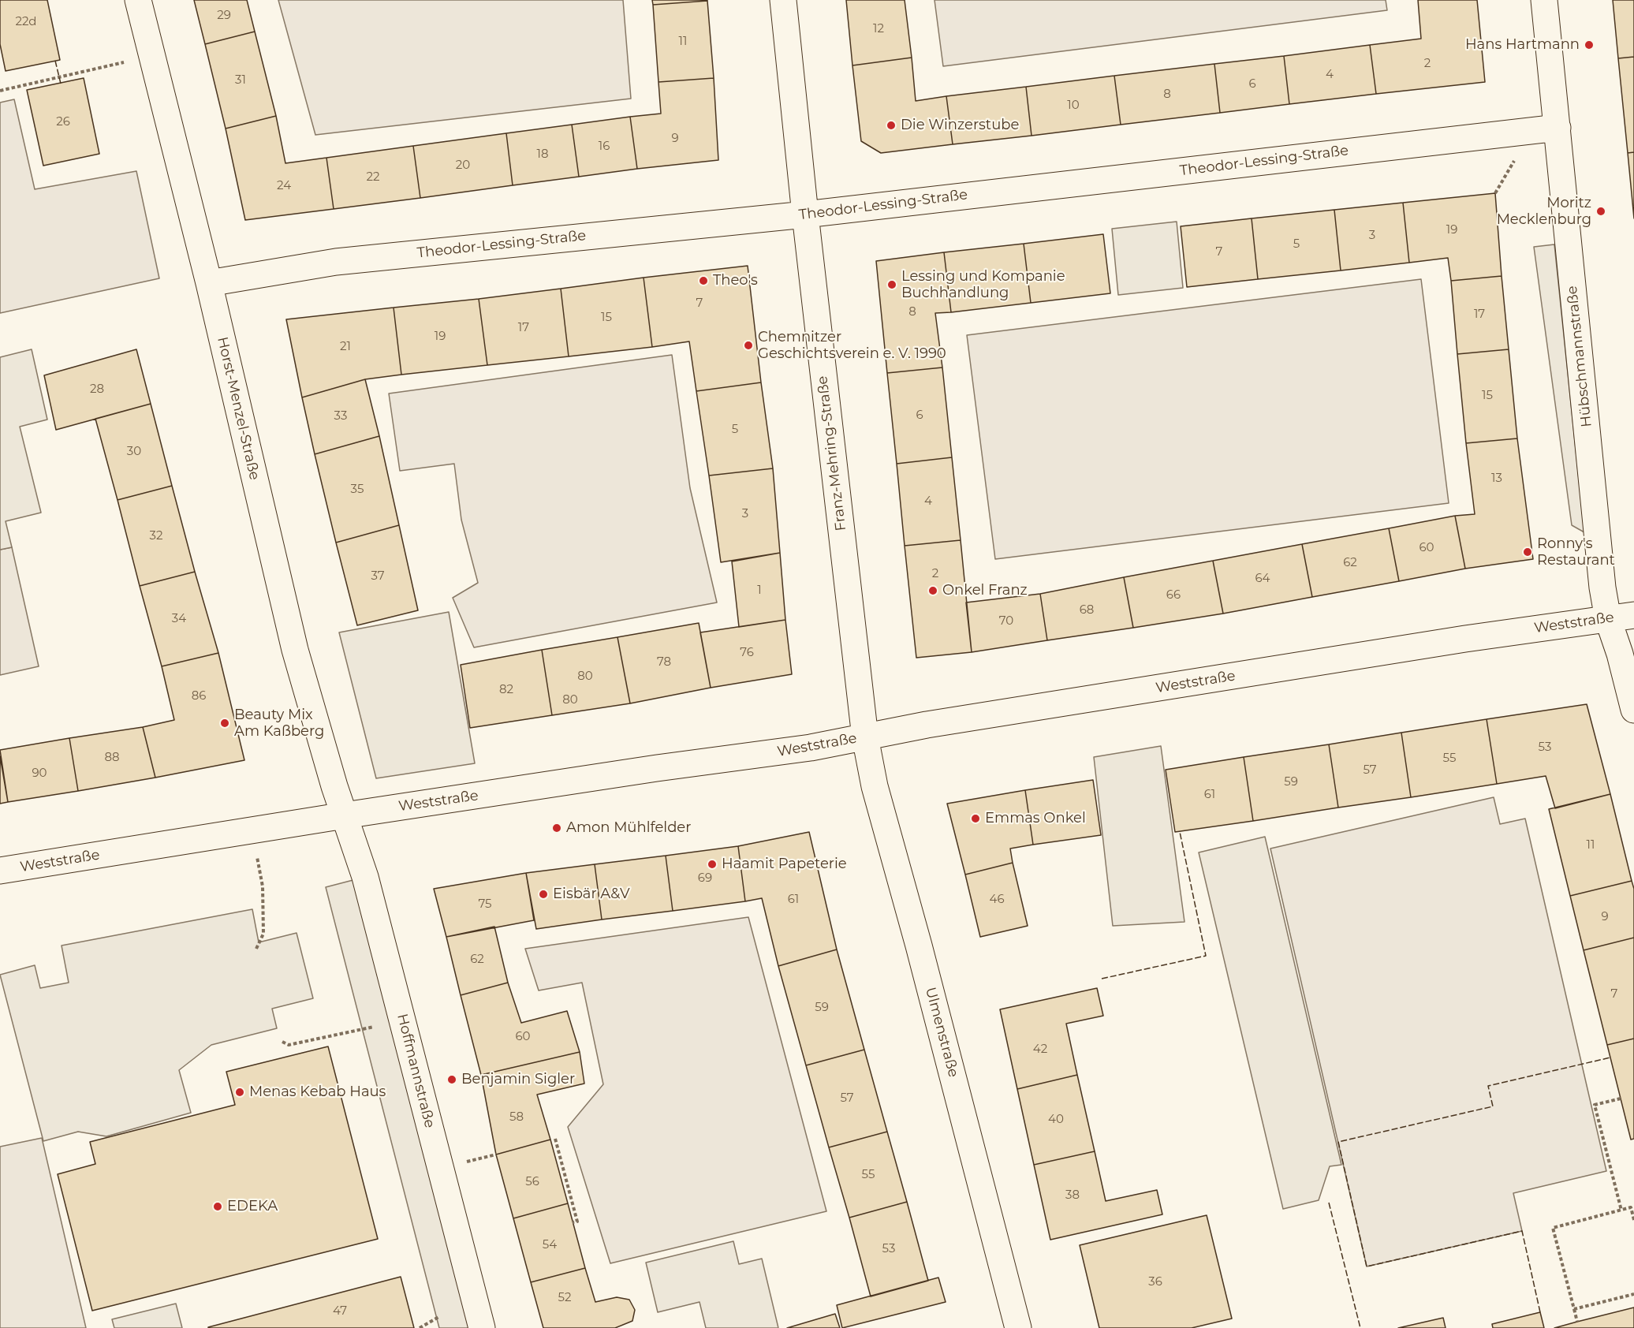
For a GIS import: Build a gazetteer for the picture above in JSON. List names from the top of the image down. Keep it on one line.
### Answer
{"streets":{"street":["Theodor-Lessing-Straße","Hübschmannstraße","Horst-Menzel-Straße","Franz-Mehring-Straße","Weststraße","Ulmenstraße","Hoffmannstraße"]},"crossings":[["Theodor-Lessing-Straße","Hübschmannstraße"],["Theodor-Lessing-Straße","Horst-Menzel-Straße"],["Theodor-Lessing-Straße","Franz-Mehring-Straße"],["Hübschmannstraße","Weststraße"],["Horst-Menzel-Straße","Weststraße"],["Horst-Menzel-Straße","Hoffmannstraße"],["Franz-Mehring-Straße","Weststraße"],["Franz-Mehring-Straße","Ulmenstraße"],["Weststraße","Ulmenstraße"],["Weststraße","Hoffmannstraße"]],"places":["Hans Hartmann","Die Winzerstube","Moritz Mecklenburg","Theo's","Lessing und Kompanie Buchhandlung","Chemnitzer Geschichtsverein e. V. 1990","Ronny's Restaurant","Onkel Franz","Beauty Mix Am Kaßberg","Emmas Onkel","Amon Mühlfelder","Haamit Papeterie","Eisbär A&V","Benjamin Sigler","Menas Kebab Haus","EDEKA"],"house_numbers":["29","22d","12","11","2","4","31","6","8","10","26","9","16","18","20","22","24","19","3","5","7","7","8","17","15","17","19","21","28","15","6","33","5","30","13","35","4","3","32","60","62","2","37","64","1","66","68","34","70","76","78","80","82","86","80","53","88","55","57","90","59","61","11","69","61","46","75","9","62","7","59","60","42","57","58","40","55","56","38","54","53","36","52","47"]}
